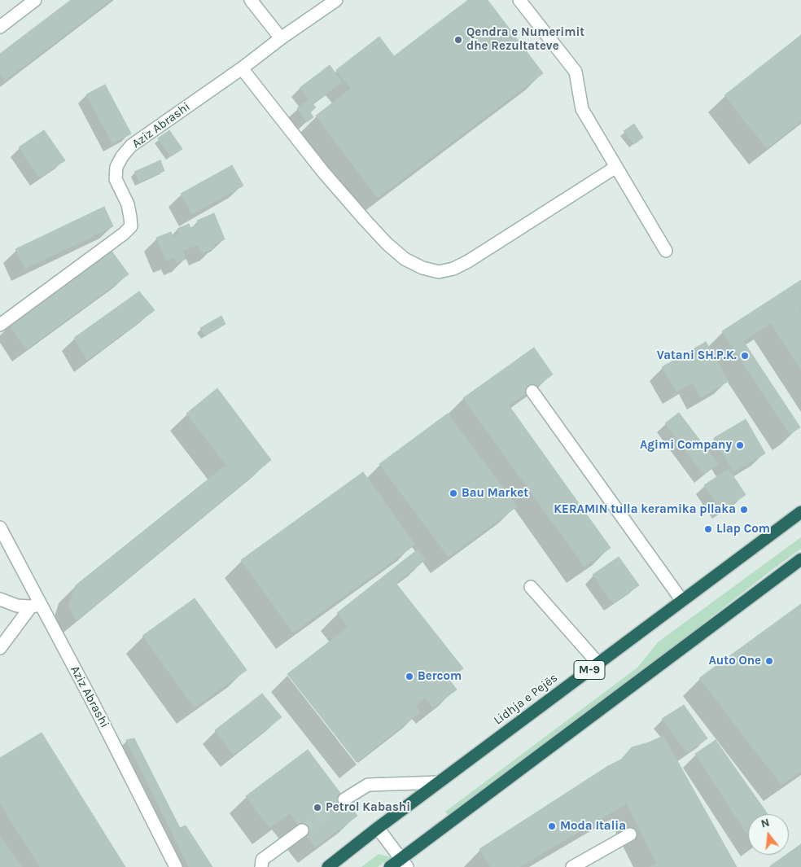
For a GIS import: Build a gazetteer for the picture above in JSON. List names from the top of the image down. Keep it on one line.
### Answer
{"streets":{"highway":["M-9","Lidhja e Pejës"],"street":["Aziz Abrashi"]},"places":["Qendra e Numerimit dhe Rezultateve","Vatani SH.P.K.","Agimi Company","Bau Market","KERAMIN tulla keramika pllaka","Llap Com","Auto One","Bercom","Petrol Kabashi","Moda Italia"],"north":"top"}
